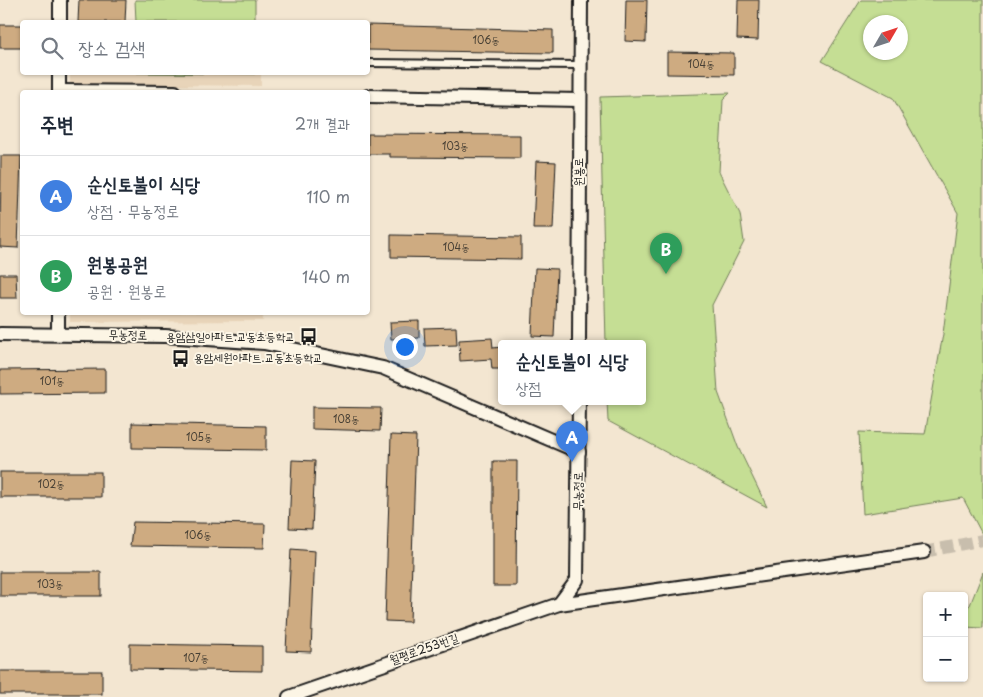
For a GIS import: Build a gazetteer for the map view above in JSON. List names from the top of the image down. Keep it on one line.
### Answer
{"streets":{"street":["원봉로","무농정로","월평로253번길"]},"crossings":[["무농정로","월평로253번길"]],"places":{"bus stop":["용암삼일아파트.교동초등학교","용암세원아파트.교동초등학교"]},"house_numbers":["106동","104동","103동","104동","101동","108동","105동","102동","106동","103동","107동"],"north":"top right","page":{"search":"장소 검색","heading":["주변","2개 결과"],"list":[{"mark":"A","name":"순신토불이 식당","note":"상점 · 무농정로","value":"110 m"},{"mark":"B","name":"원봉공원","note":"공원 · 원봉로","value":"140 m"}],"pins":["B","A"],"popup":["순신토불이 식당","상점"],"map_buttons":["+","−"]}}
